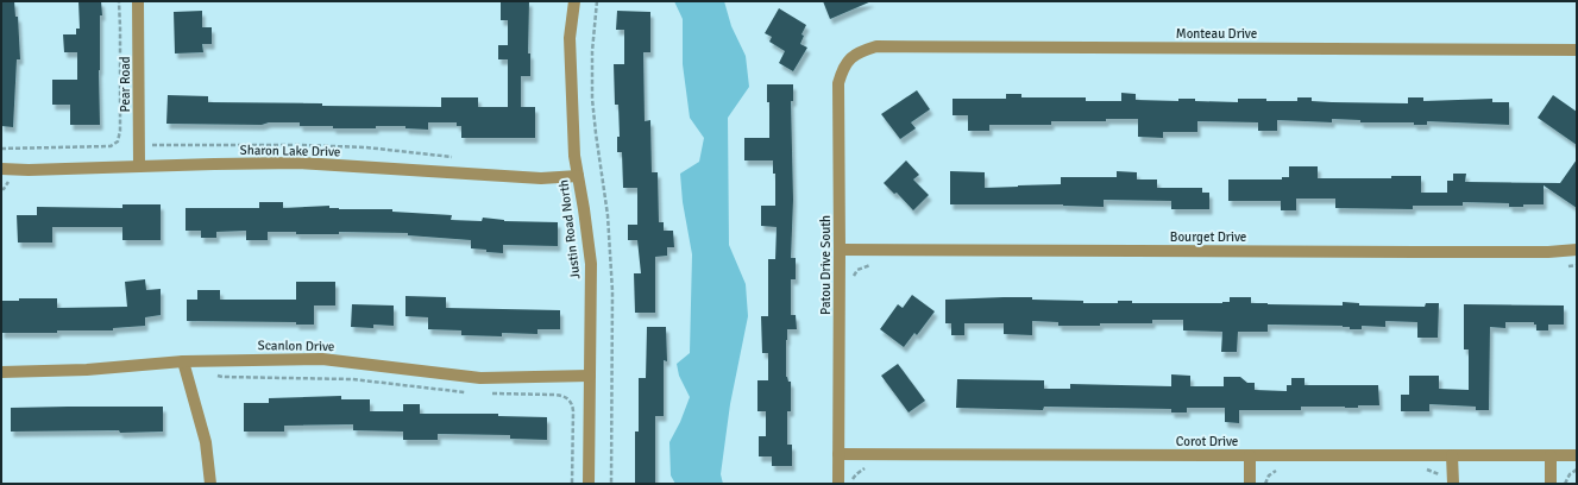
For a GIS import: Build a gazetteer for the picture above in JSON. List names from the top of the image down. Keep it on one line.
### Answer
{"streets":{"street":["Monteau Drive","Pear Road","Sharon Lake Drive","Justin Road North","Bourget Drive","Patou Drive South","Scanlon Drive","Corot Drive"]},"crossings":[["Monteau Drive","Patou Drive South"],["Pear Road","Sharon Lake Drive"],["Sharon Lake Drive","Justin Road North"],["Justin Road North","Scanlon Drive"],["Bourget Drive","Patou Drive South"],["Patou Drive South","Corot Drive"]]}
